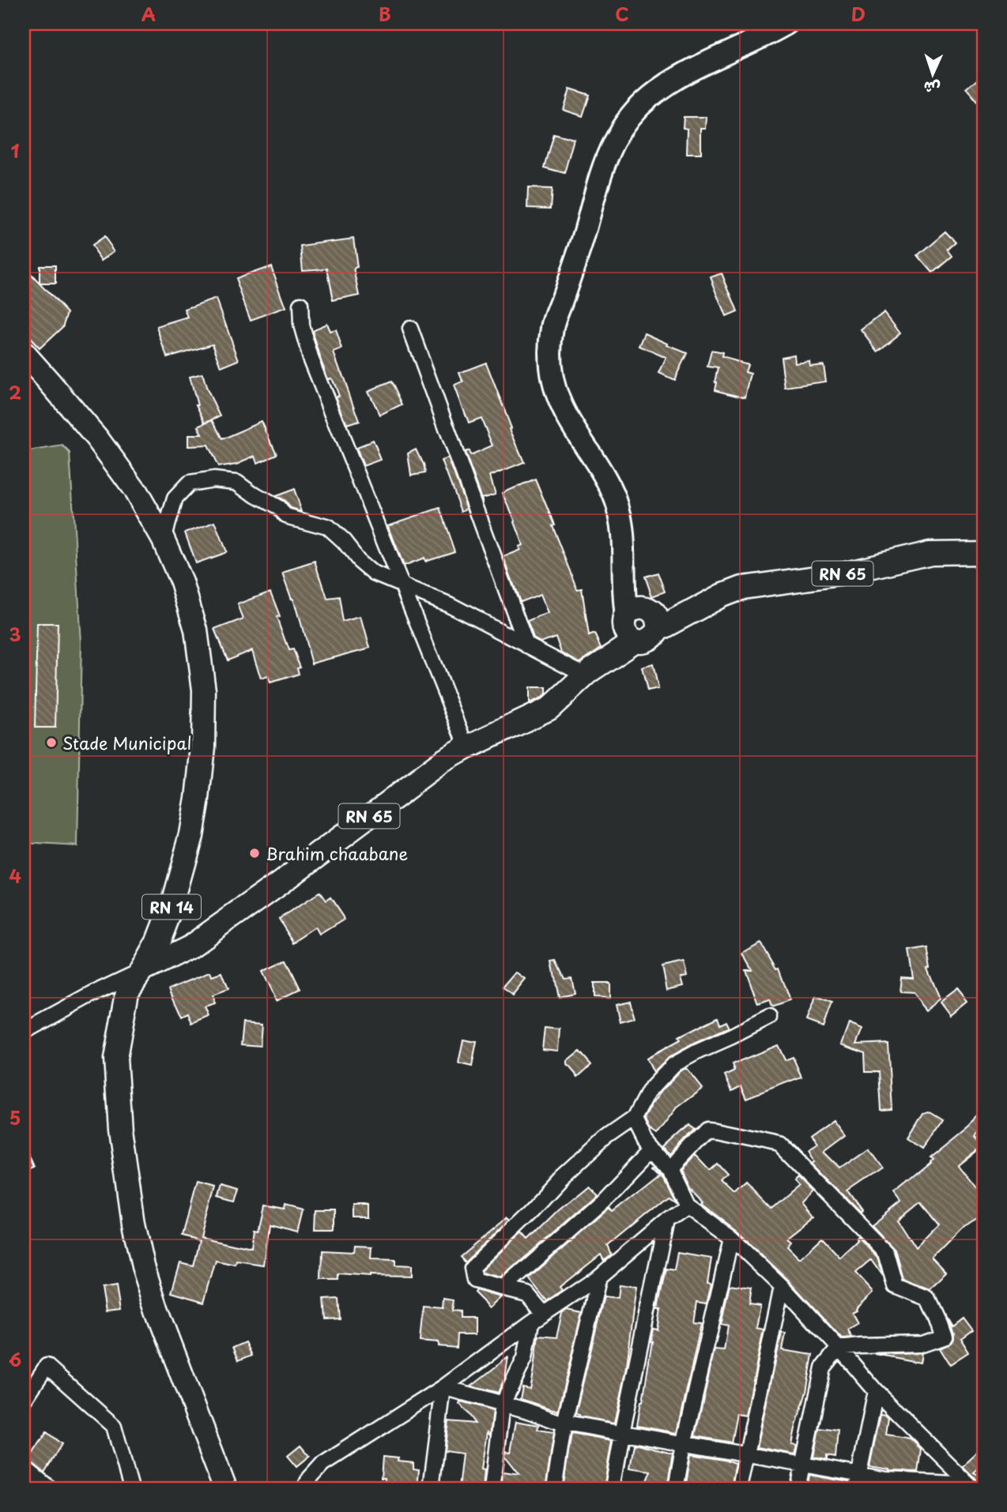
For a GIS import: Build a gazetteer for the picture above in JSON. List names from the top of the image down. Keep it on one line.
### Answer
{"streets":{"main road":["RN 65","RN 14"]},"crossings":[["RN 65","RN 14"]],"places":["Stade Municipal","Brahim chaabane"],"north":"bottom","grid":{"columns":["A","B","C","D"],"rows":["1","2","3","4","5","6"]}}
